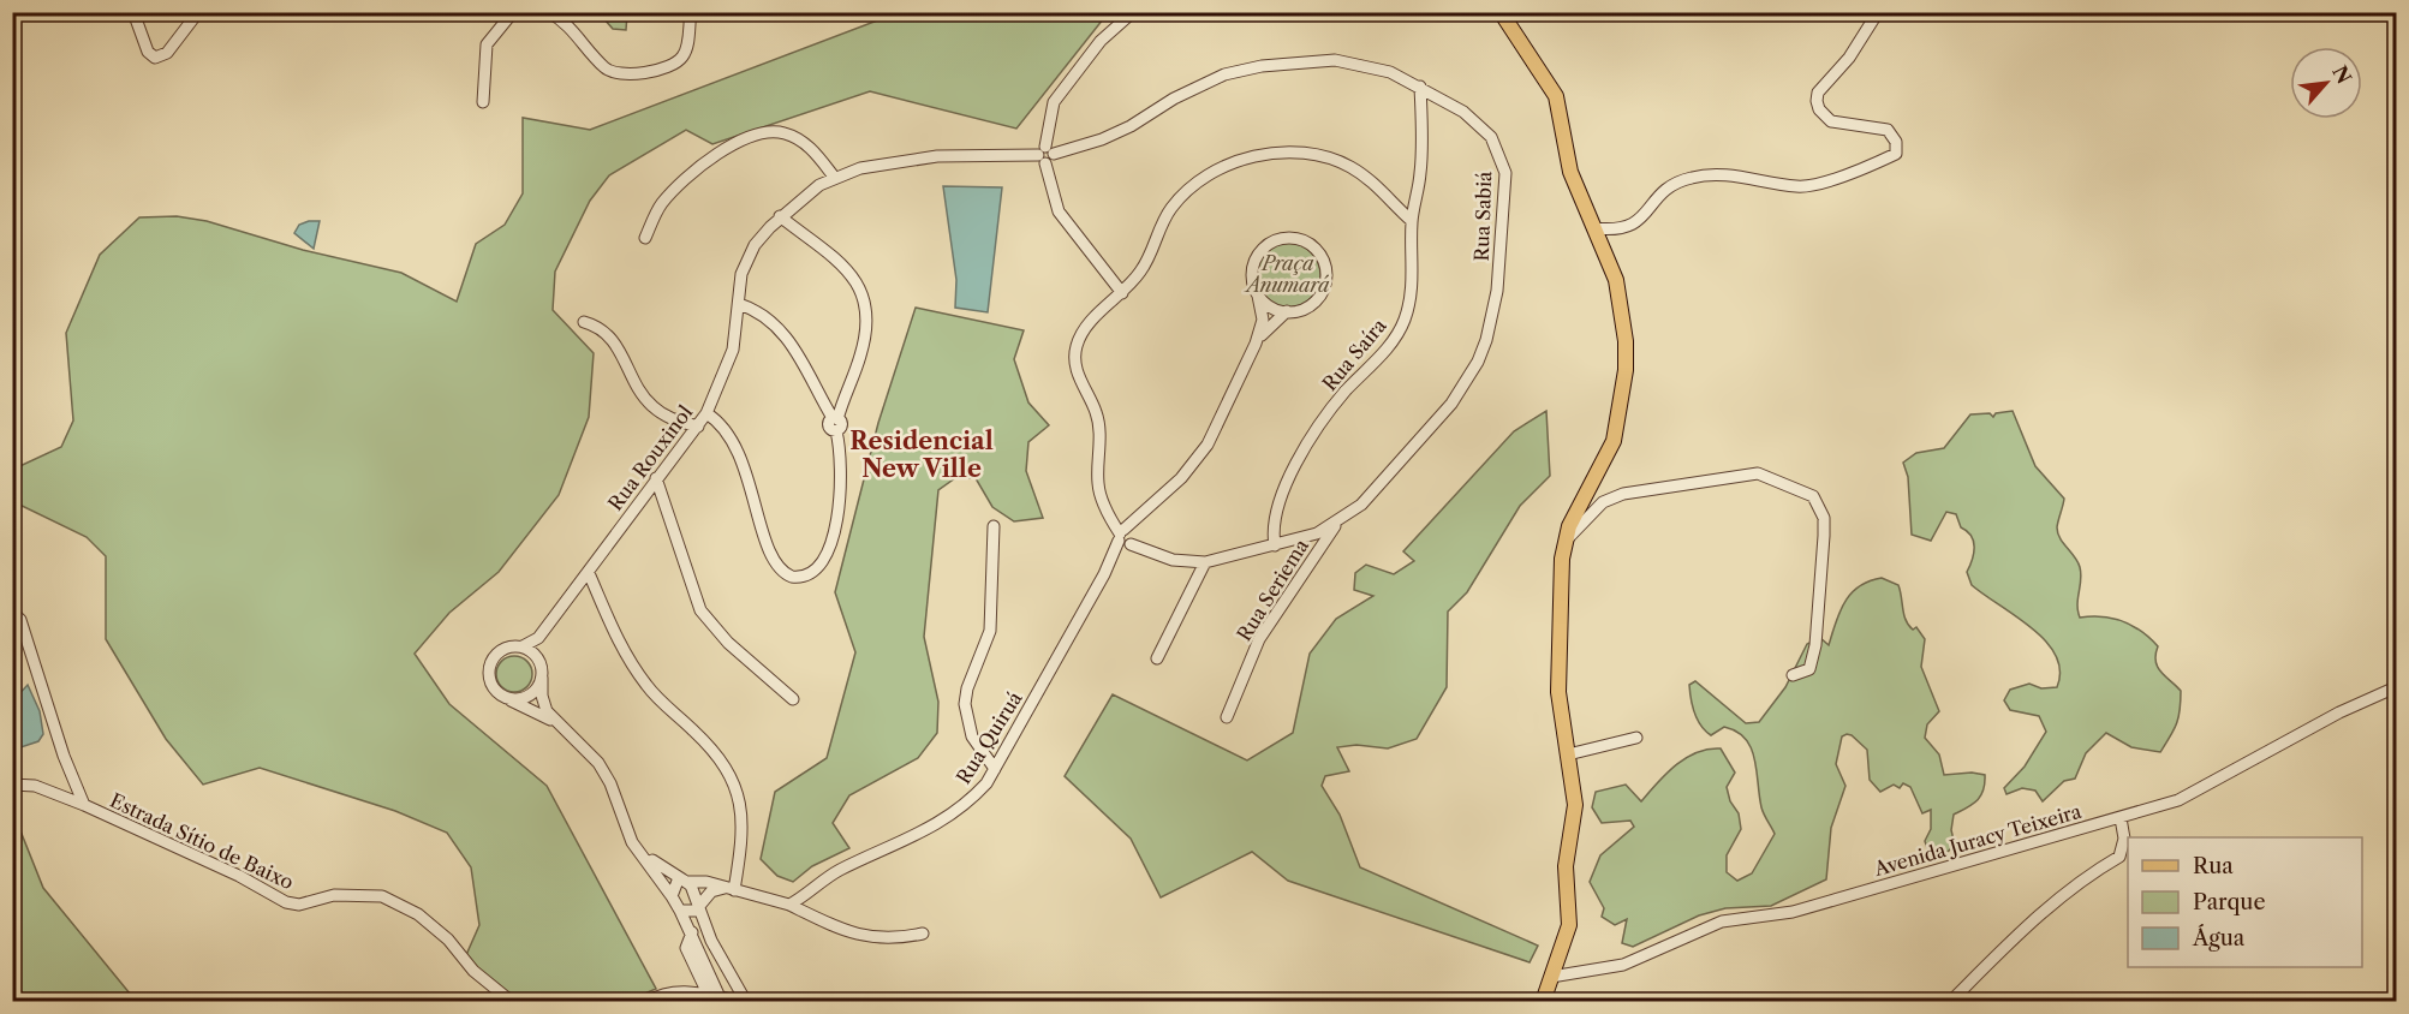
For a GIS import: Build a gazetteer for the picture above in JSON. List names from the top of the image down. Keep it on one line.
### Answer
{"streets":{"street":["Rua Sabiá","Rua Saíra","Rua Rouxinol","Rua Seriema","Rua Quiruá","Avenida Juracy Teixeira","Estrada Sítio de Baixo"]},"crossings":[["Rua Sabiá","Rua Saíra"],["Rua Sabiá","Rua Rouxinol"],["Rua Sabiá","Rua Seriema"],["Rua Sabiá","Rua Quiruá"]],"districts":["Residencial New Ville"],"parks":["Praça Anumará"],"legend":["Rua","Parque","Água"],"north":"top right"}
